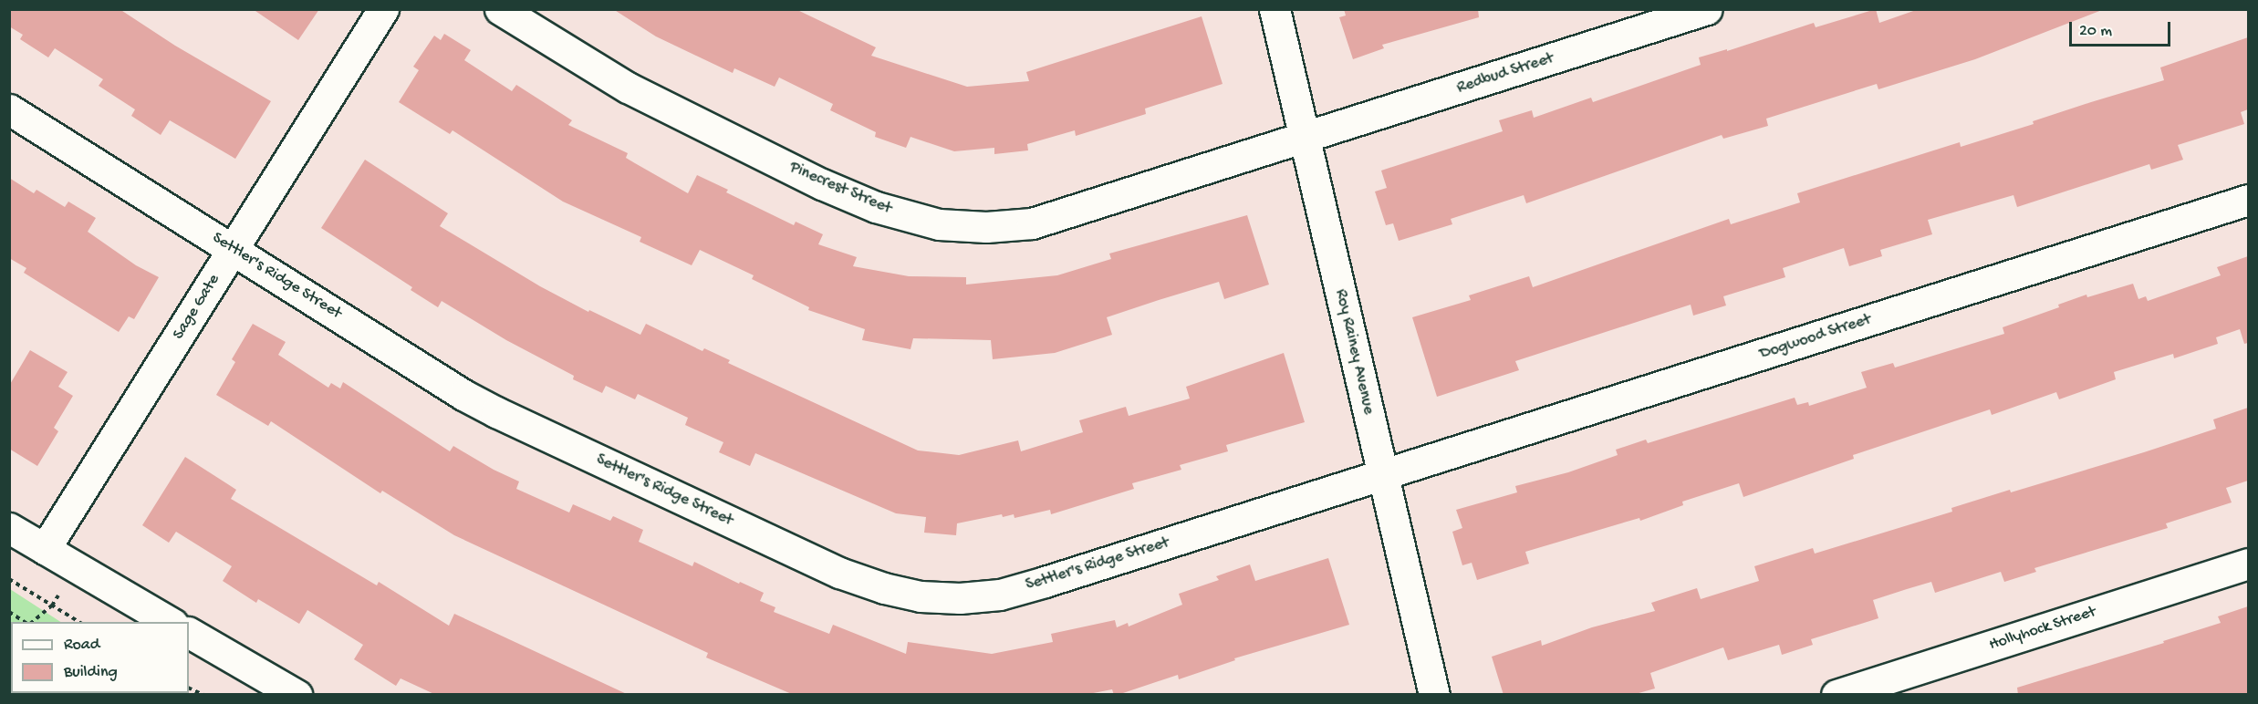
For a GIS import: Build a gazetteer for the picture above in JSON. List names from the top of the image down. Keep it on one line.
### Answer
{"streets":{"street":["Redbud Street","Pinecrest Street","Settler's Ridge Street","Sage Gate","Dogwood Street","Roy Rainey Avenue","Hollyhock Street"]},"crossings":[["Redbud Street","Pinecrest Street"],["Redbud Street","Roy Rainey Avenue"],["Pinecrest Street","Roy Rainey Avenue"],["Settler's Ridge Street","Sage Gate"],["Settler's Ridge Street","Dogwood Street"],["Settler's Ridge Street","Roy Rainey Avenue"],["Dogwood Street","Roy Rainey Avenue"]],"legend":["Road","Building"],"scale_bar":"20 m"}
